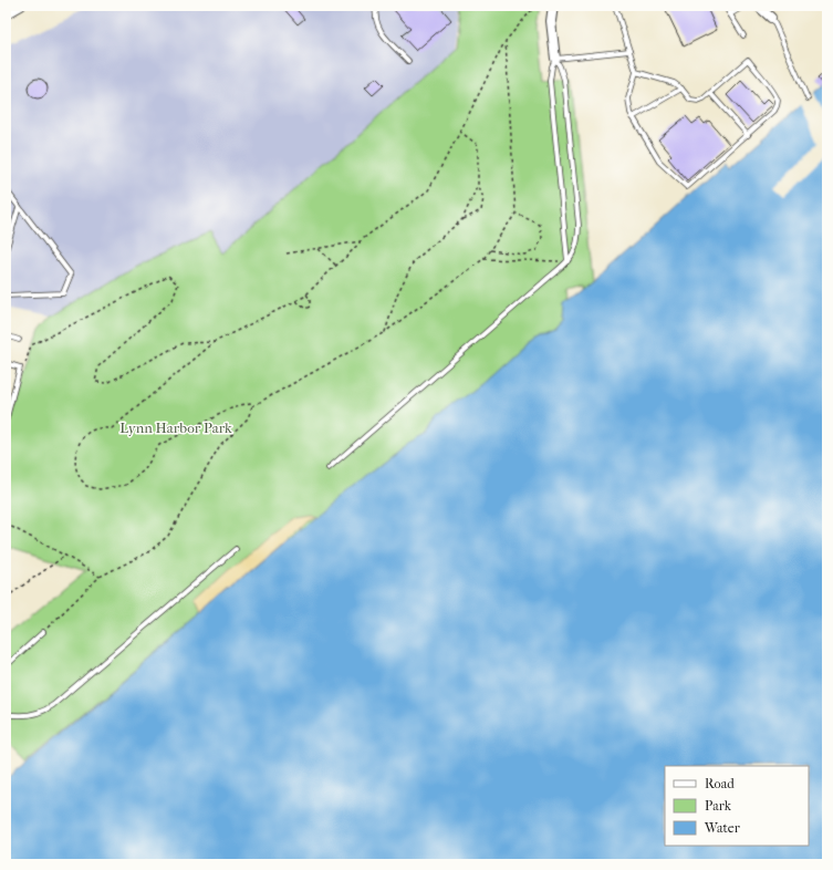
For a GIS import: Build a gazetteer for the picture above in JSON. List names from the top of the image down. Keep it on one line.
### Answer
{"parks":["Lynn Harbor Park"],"legend":["Road","Park","Water"]}
